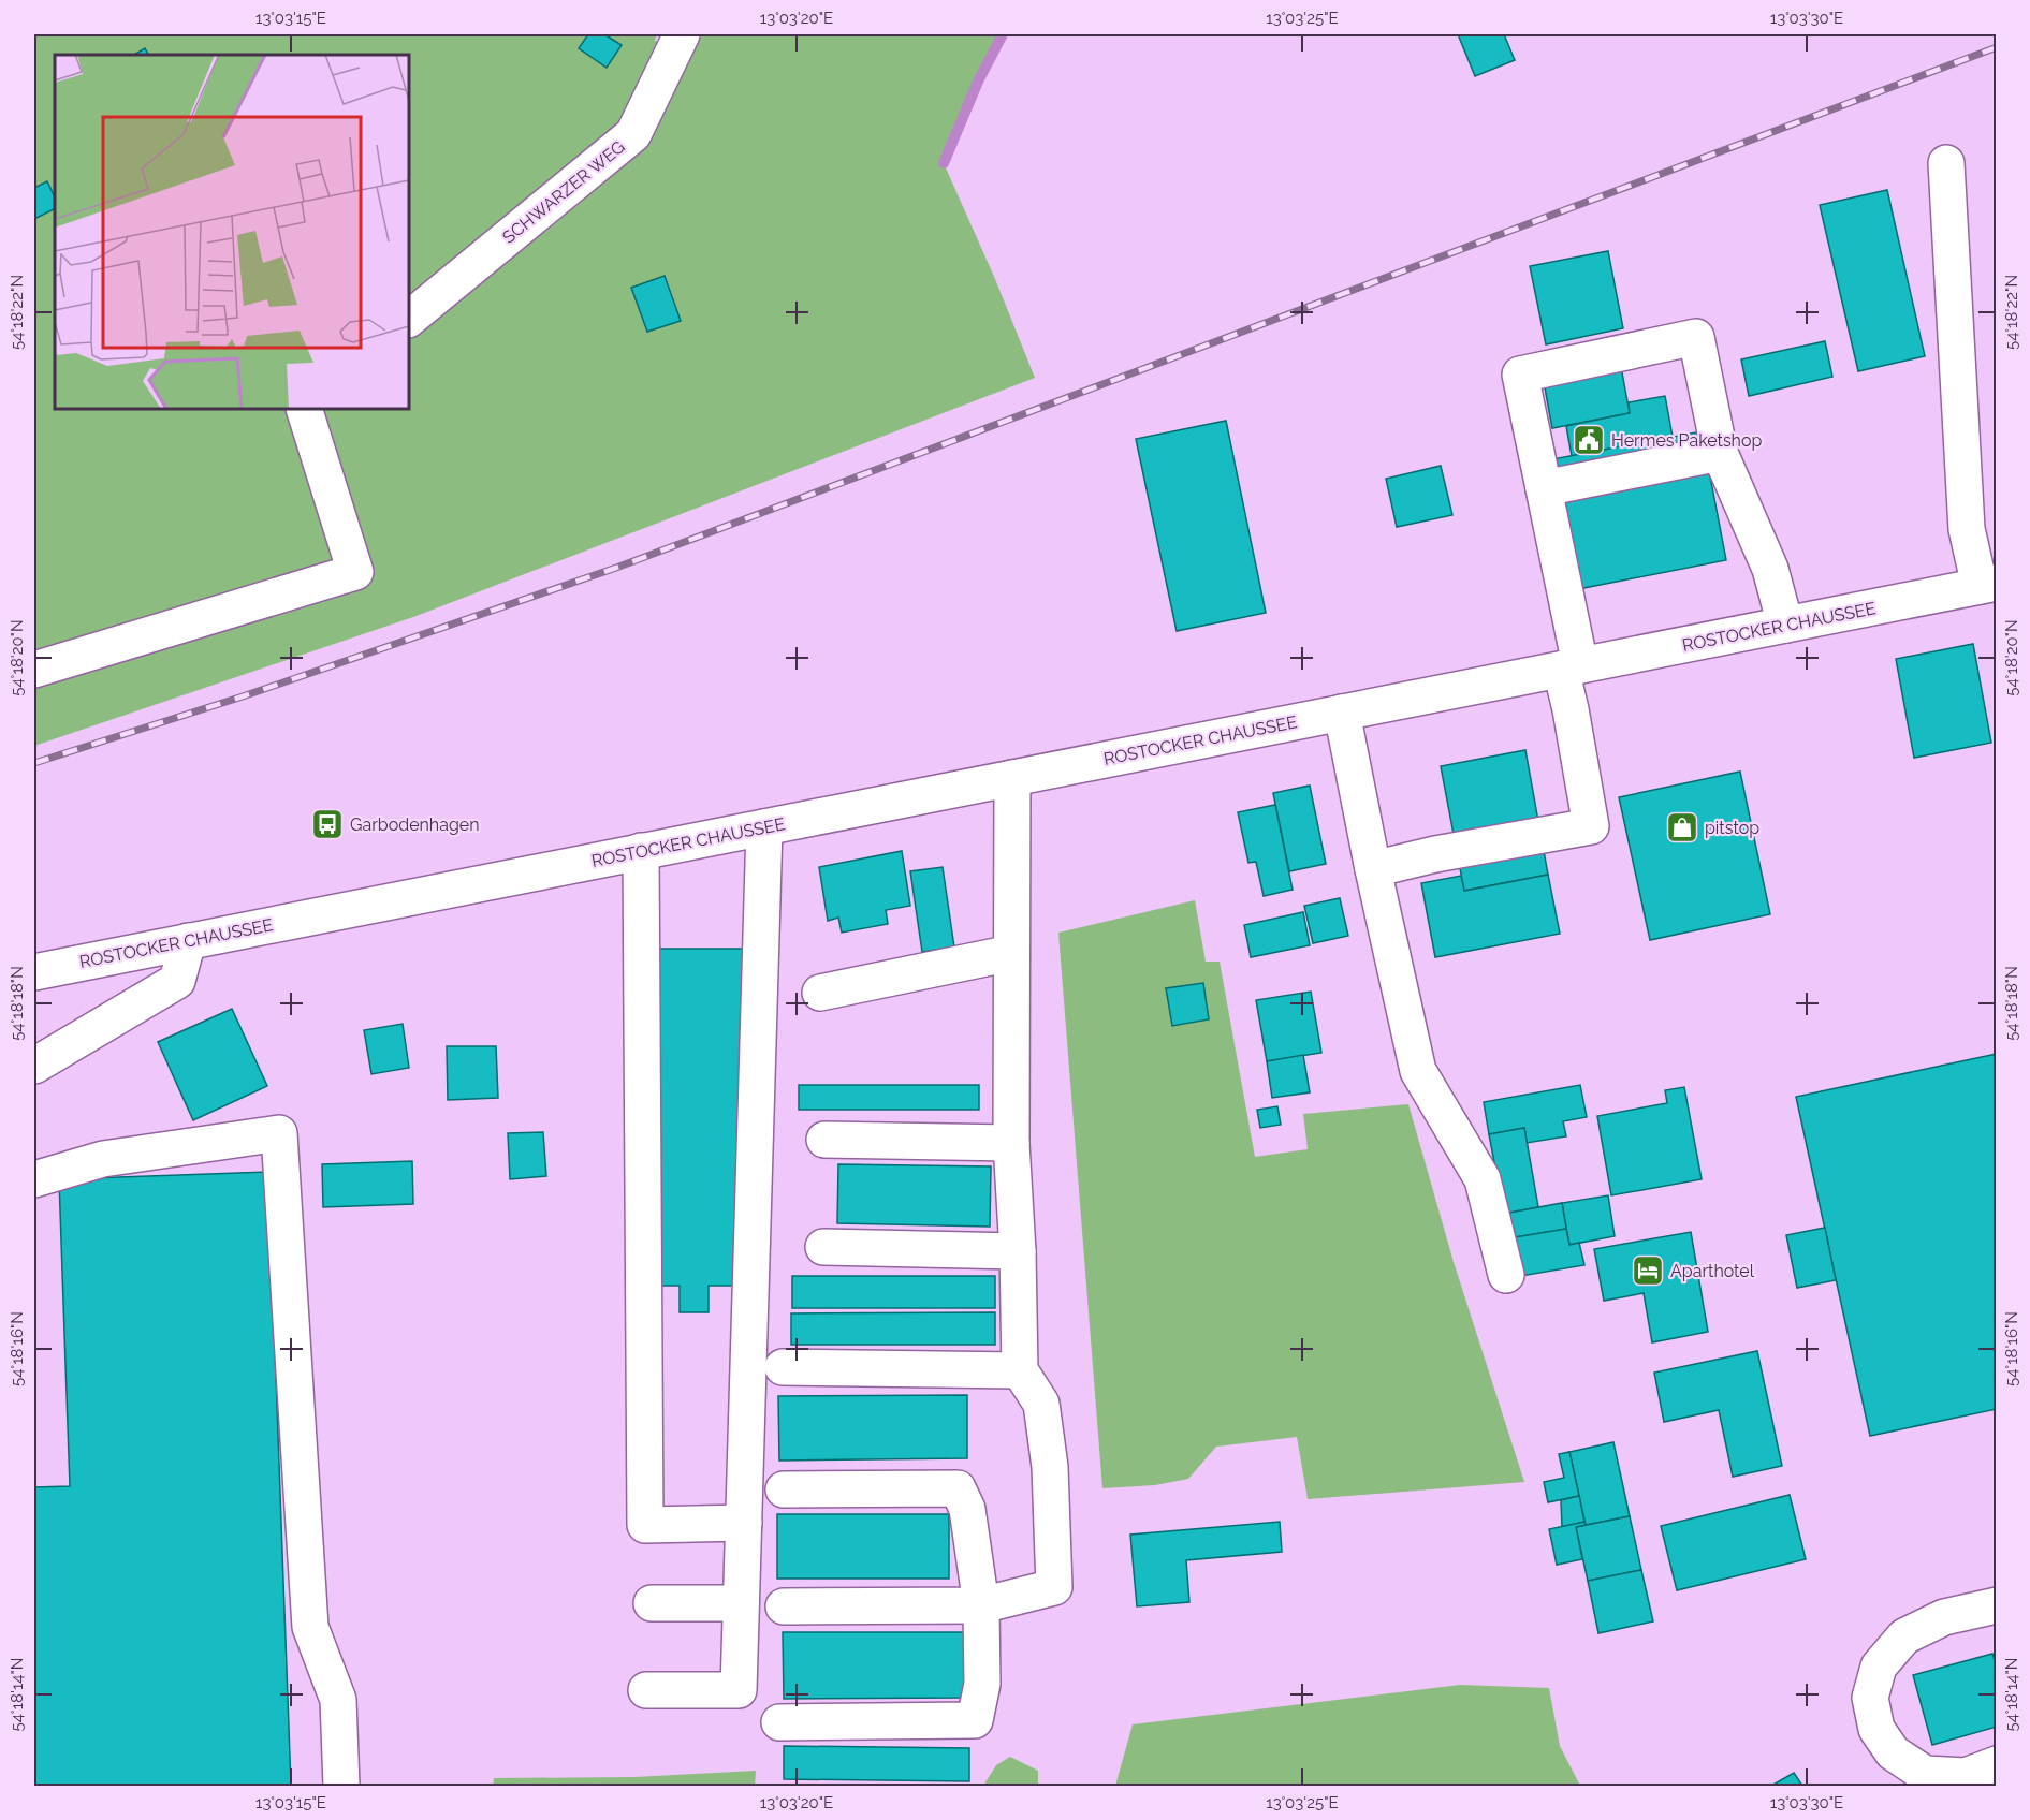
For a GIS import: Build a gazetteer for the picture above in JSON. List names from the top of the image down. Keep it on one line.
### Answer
{"streets":{"main road":["SCHWARZER WEG","ROSTOCKER CHAUSSEE"]},"places":{"public building":["Hermes Paketshop"],"bus stop":["Garbodenhagen"],"shop":["pitstop"],"hotel":["Aparthotel"]},"coordinates":["13°03'15\"E","13°03'20\"E","13°03'25\"E","13°03'30\"E","54°18'22\"N","54°18'20\"N","54°18'18\"N","54°18'16\"N","54°18'14\"N"]}
